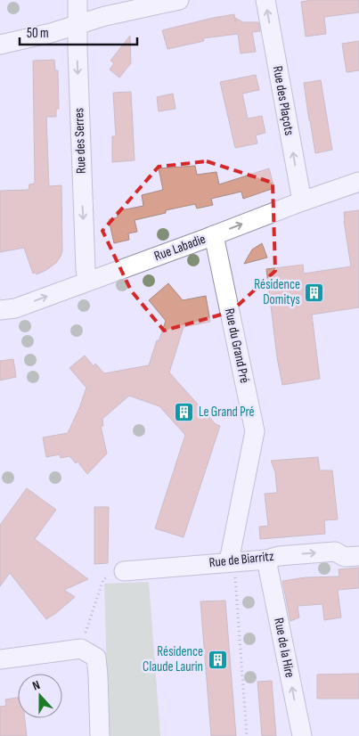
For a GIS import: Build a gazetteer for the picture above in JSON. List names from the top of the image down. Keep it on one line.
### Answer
{"streets":{"street":["Rue des Plaçots","Rue des Serres","Rue Labadie","Rue du Grand Pré","Rue de Biarritz","Rue de la Hire"]},"crossings":[["Rue des Plaçots","Rue Labadie"],["Rue des Serres","Rue Labadie"],["Rue Labadie","Rue du Grand Pré"],["Rue du Grand Pré","Rue de Biarritz"],["Rue de Biarritz","Rue de la Hire"]],"one_way":["Rue des Plaçots","Rue des Serres","Rue Labadie","Rue de Biarritz","Rue de la Hire"],"places":{"building":["Résidence Domitys","Le Grand Pré","Résidence Claude Laurin"]},"scale_bar":"50 m","north":"top"}
